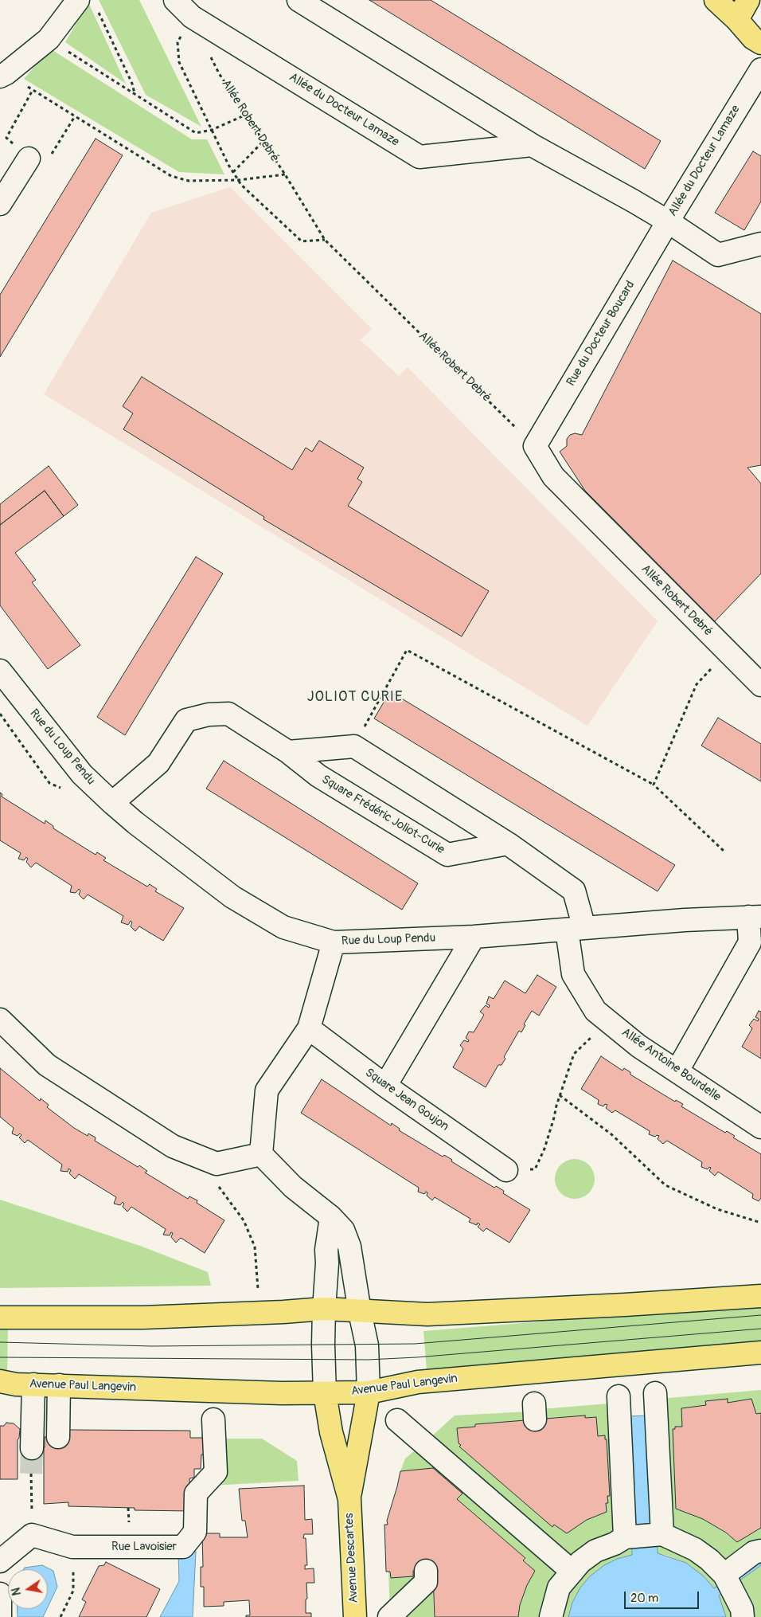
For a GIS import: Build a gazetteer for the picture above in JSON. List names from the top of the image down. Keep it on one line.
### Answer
{"streets":{"main road":["Avenue Paul Langevin","Avenue Descartes"],"street":["Allée du Docteur Lamaze","Allée Robert Debré","Rue du Docteur Boucard","Rue du Loup Pendu","Square Frédéric Joliot-Curie","Allée Antoine Bourdelle","Square Jean Goujon","Rue Lavoisier"]},"crossings":[["Allée du Docteur Lamaze","Rue du Docteur Boucard"],["Allée Robert Debré","Rue du Docteur Boucard"],["Rue du Loup Pendu","Square Frédéric Joliot-Curie"],["Rue du Loup Pendu","Allée Antoine Bourdelle"]],"districts":["JOLIOT CURIE"],"scale_bar":"20 m","north":"left"}
